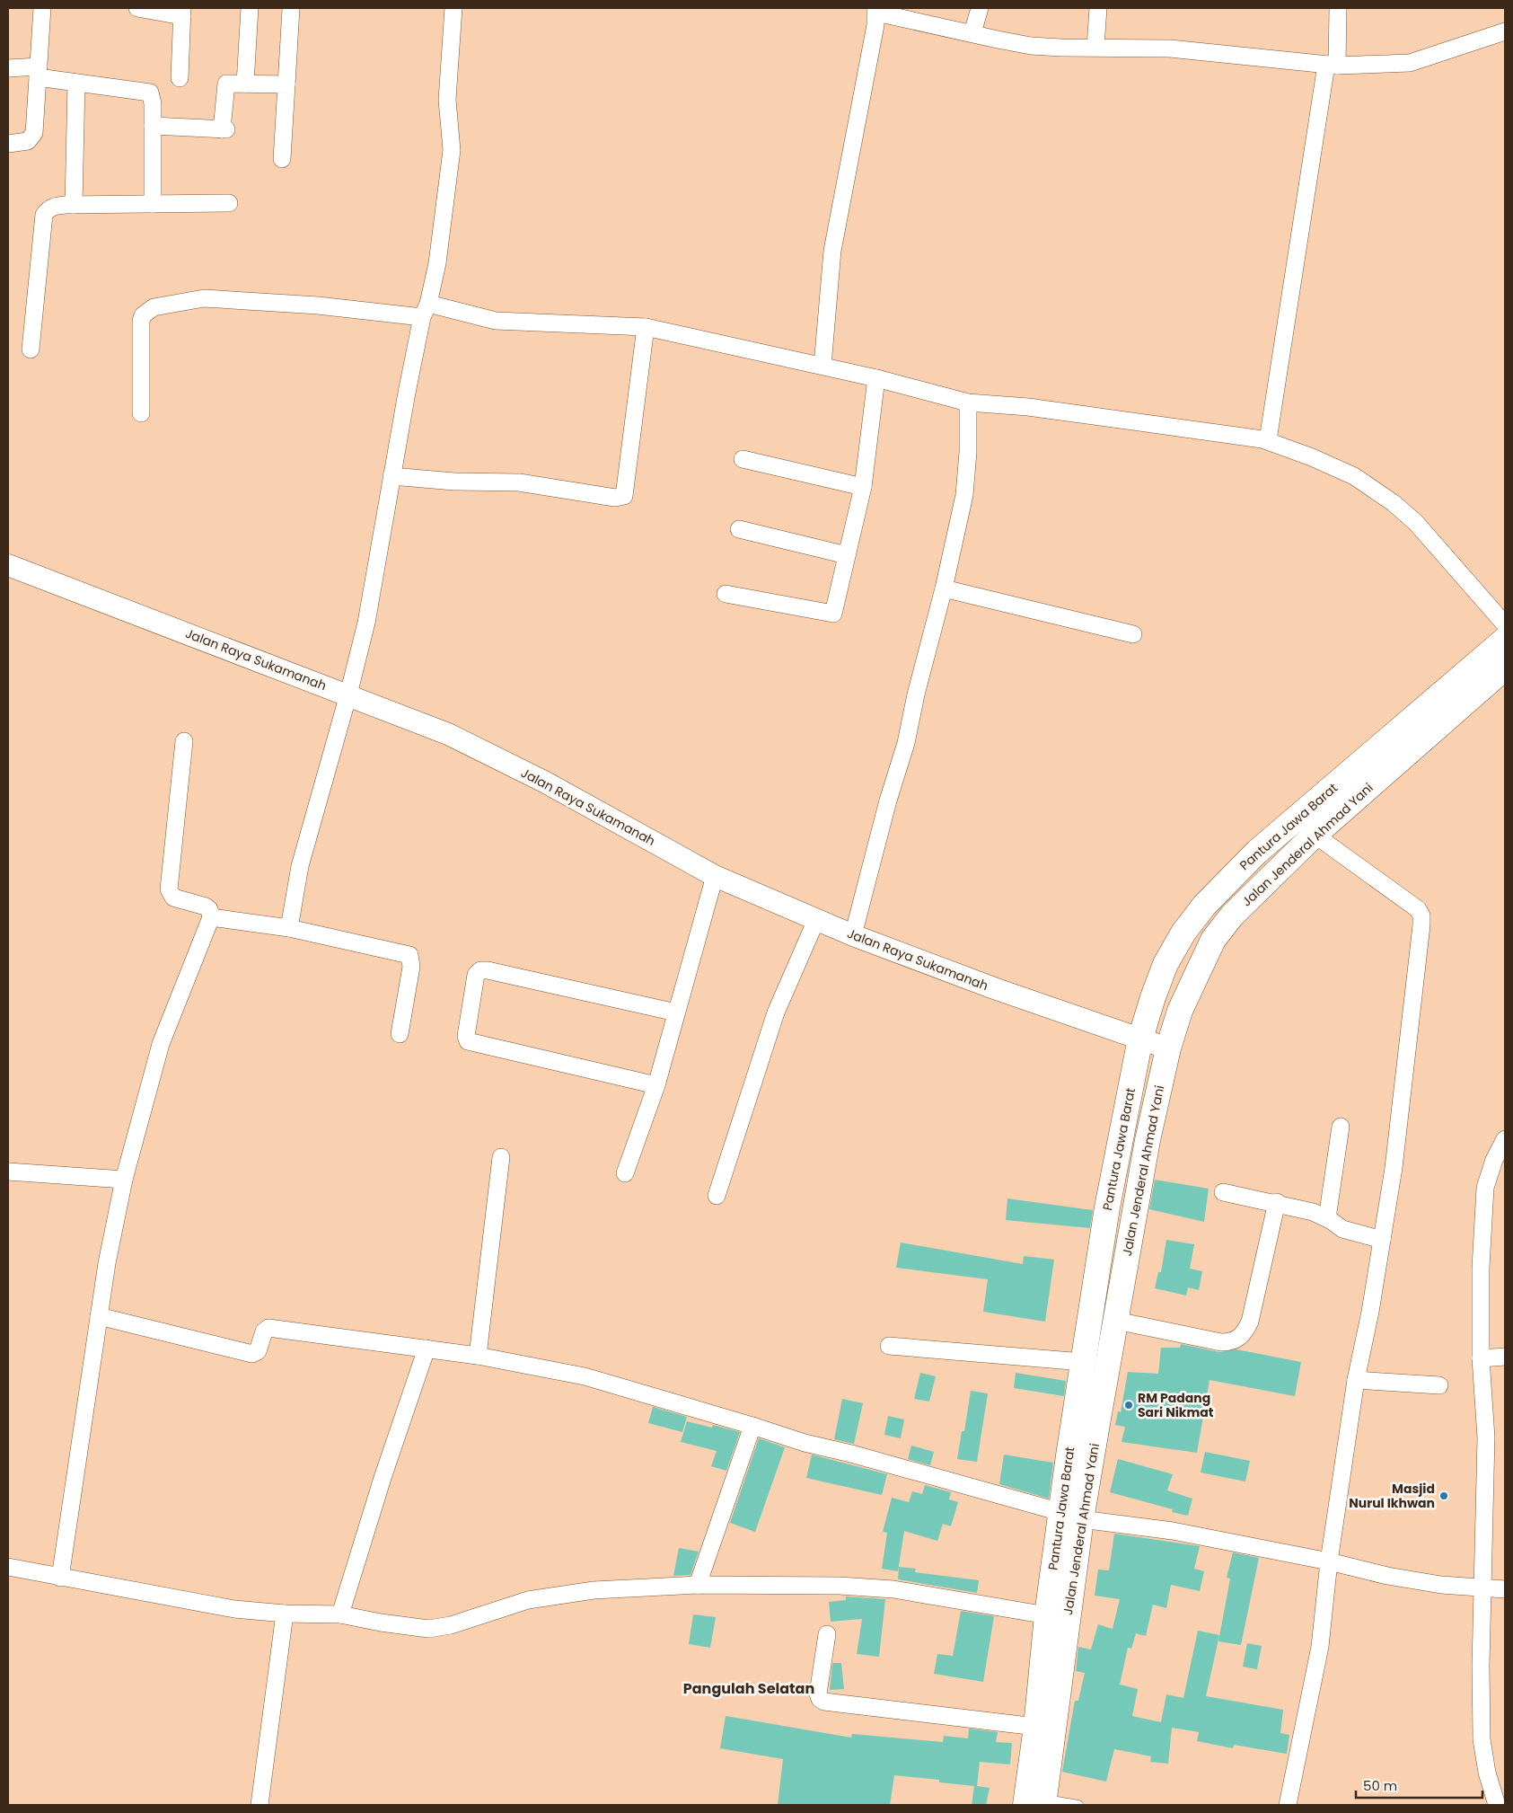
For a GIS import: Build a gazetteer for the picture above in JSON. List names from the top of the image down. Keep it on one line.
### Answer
{"streets":{"highway":["Pantura Jawa Barat","Jalan Jenderal Ahmad Yani"],"street":["Jalan Raya Sukamanah"]},"crossings":[["Jalan Raya Sukamanah","Pantura Jawa Barat"],["Jalan Raya Sukamanah","Jalan Jenderal Ahmad Yani"],["Pantura Jawa Barat","Jalan Jenderal Ahmad Yani"]],"districts":["Pangulah Selatan"],"places":["RM Padang Sari Nikmat","Masjid Nurul Ikhwan"],"scale_bar":"50 m"}
